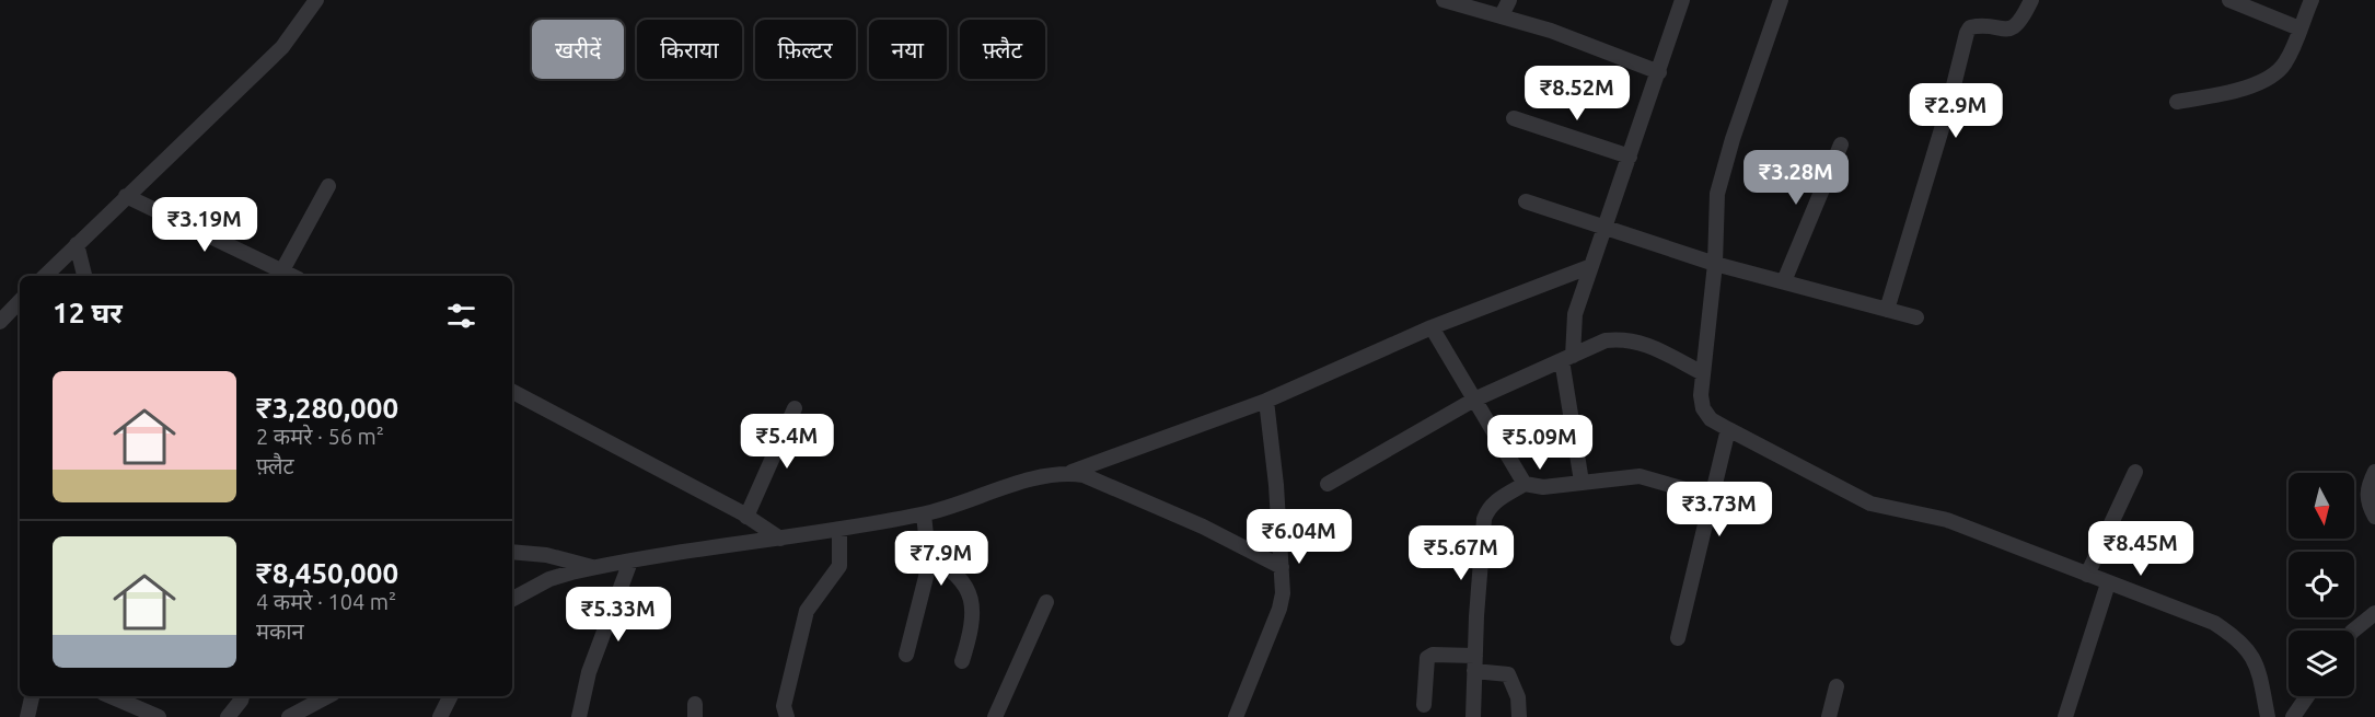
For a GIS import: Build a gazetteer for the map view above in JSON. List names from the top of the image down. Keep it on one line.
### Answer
{"north":"bottom","page":{"chip":["खरीदें","किराया","फ़िल्टर","नया","फ़्लैट"],"price":["₹8.52M","₹2.9M","₹3.28M","₹3.19M","₹5.4M","₹5.09M","₹3.73M","₹6.04M","₹8.45M","₹5.67M","₹7.9M","₹5.33M"],"heading":"12 घर","list":[{"name":"₹3,280,000","note":"2 कमरे · 56 m² · फ़्लैट"},{"name":"₹8,450,000","note":"4 कमरे · 104 m² · मकान"}]}}
